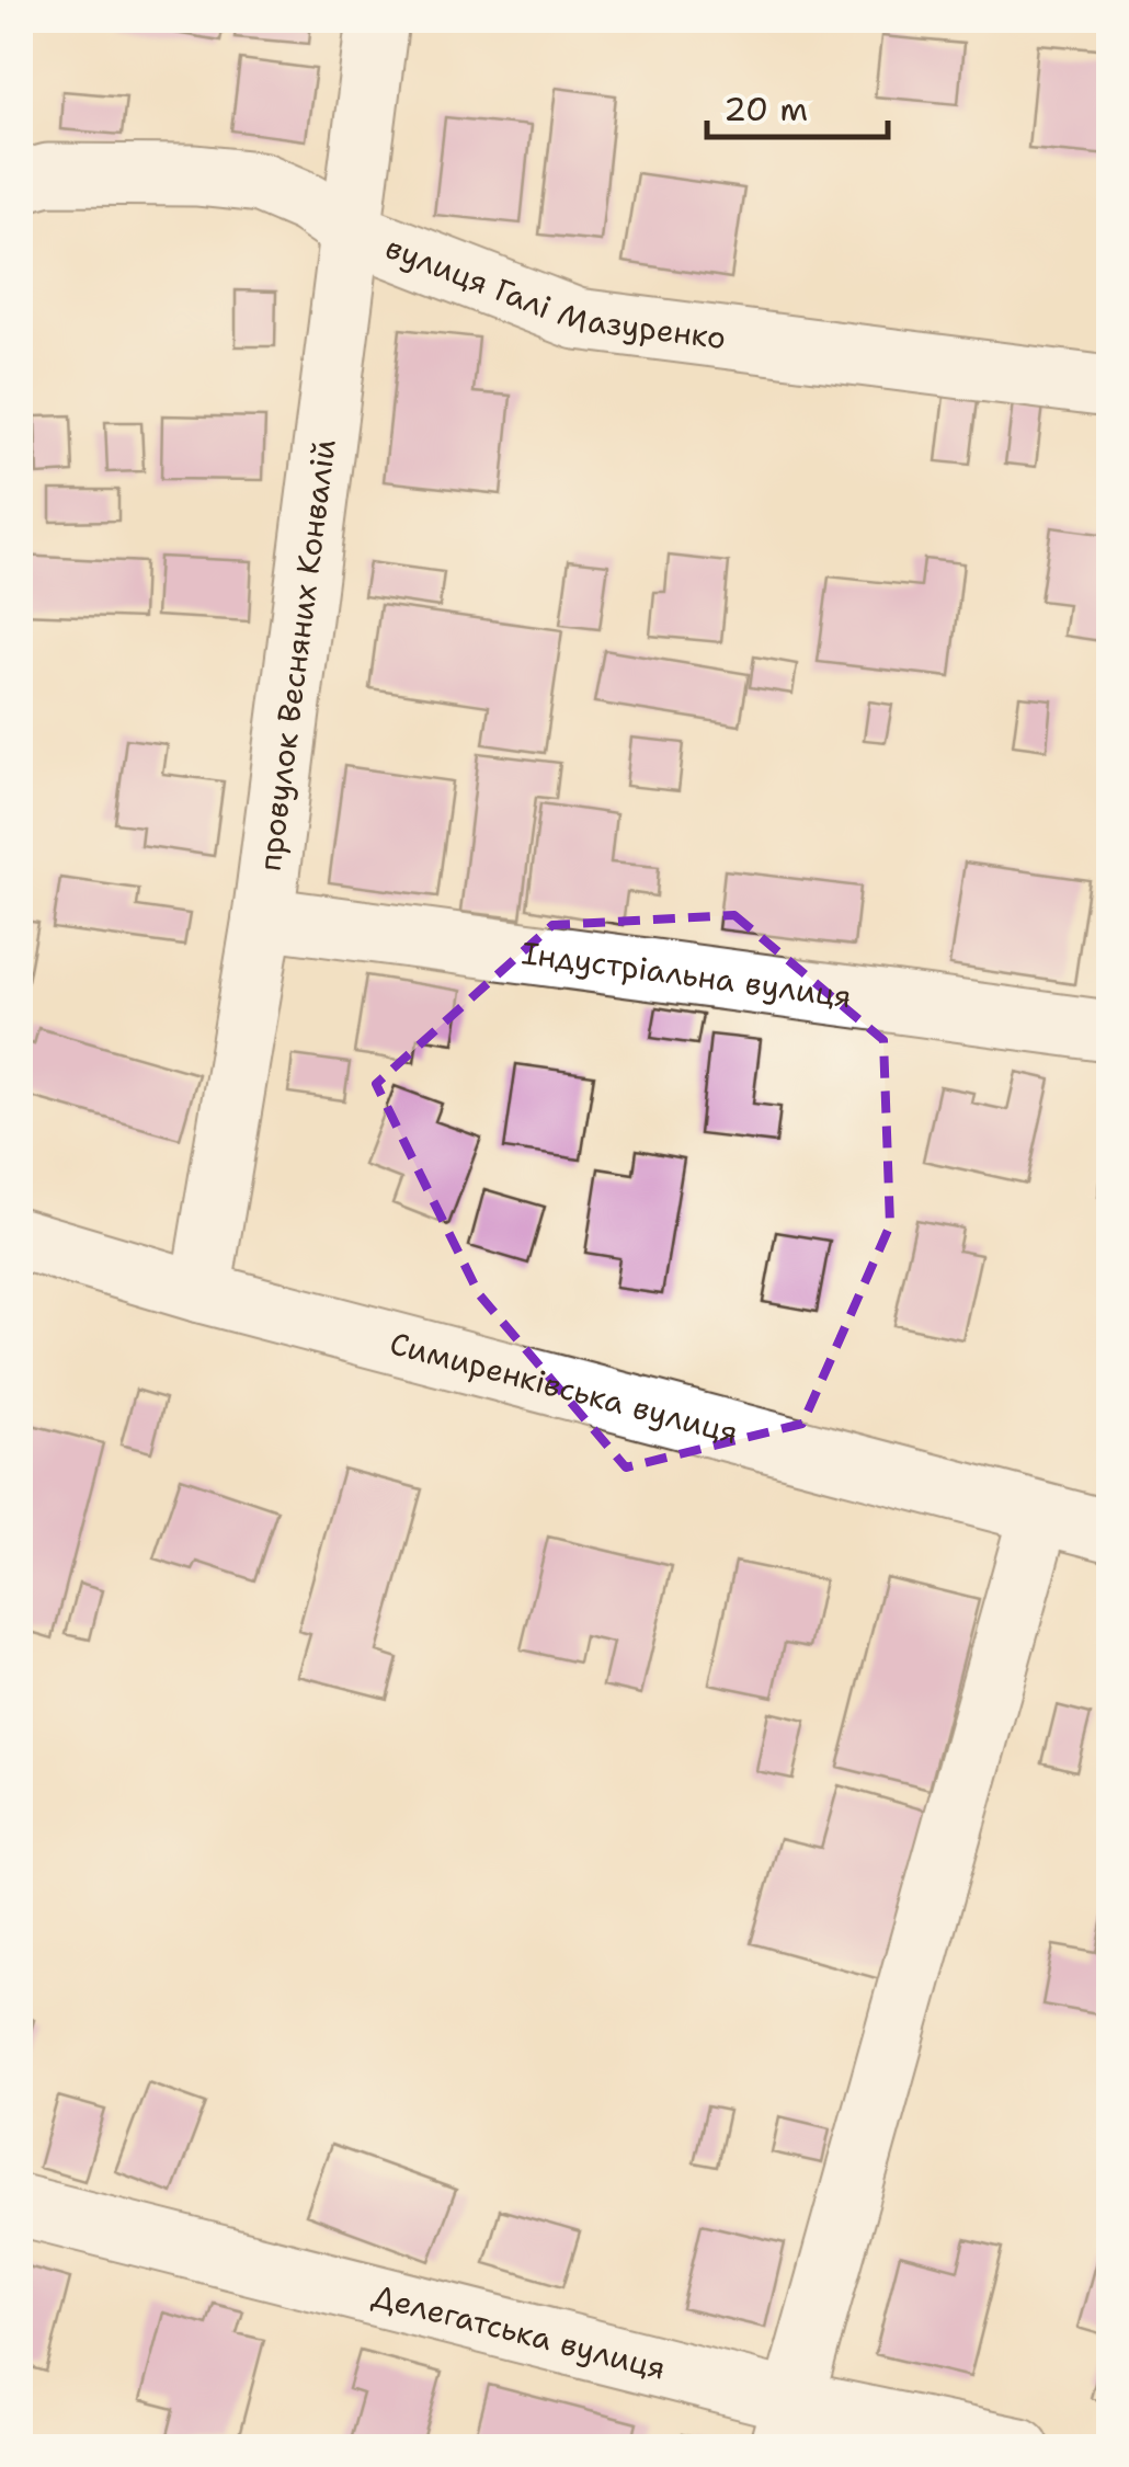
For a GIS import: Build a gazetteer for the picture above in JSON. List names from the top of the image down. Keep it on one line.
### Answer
{"streets":{"street":["вулиця Галі Мазуренко","провулок Весняних Конвалій","Індустріальна вулиця","Симиренківська вулиця","Делегатська вулиця"]},"crossings":[["вулиця Галі Мазуренко","провулок Весняних Конвалій"],["провулок Весняних Конвалій","Індустріальна вулиця"],["провулок Весняних Конвалій","Симиренківська вулиця"]],"scale_bar":"20 m"}
